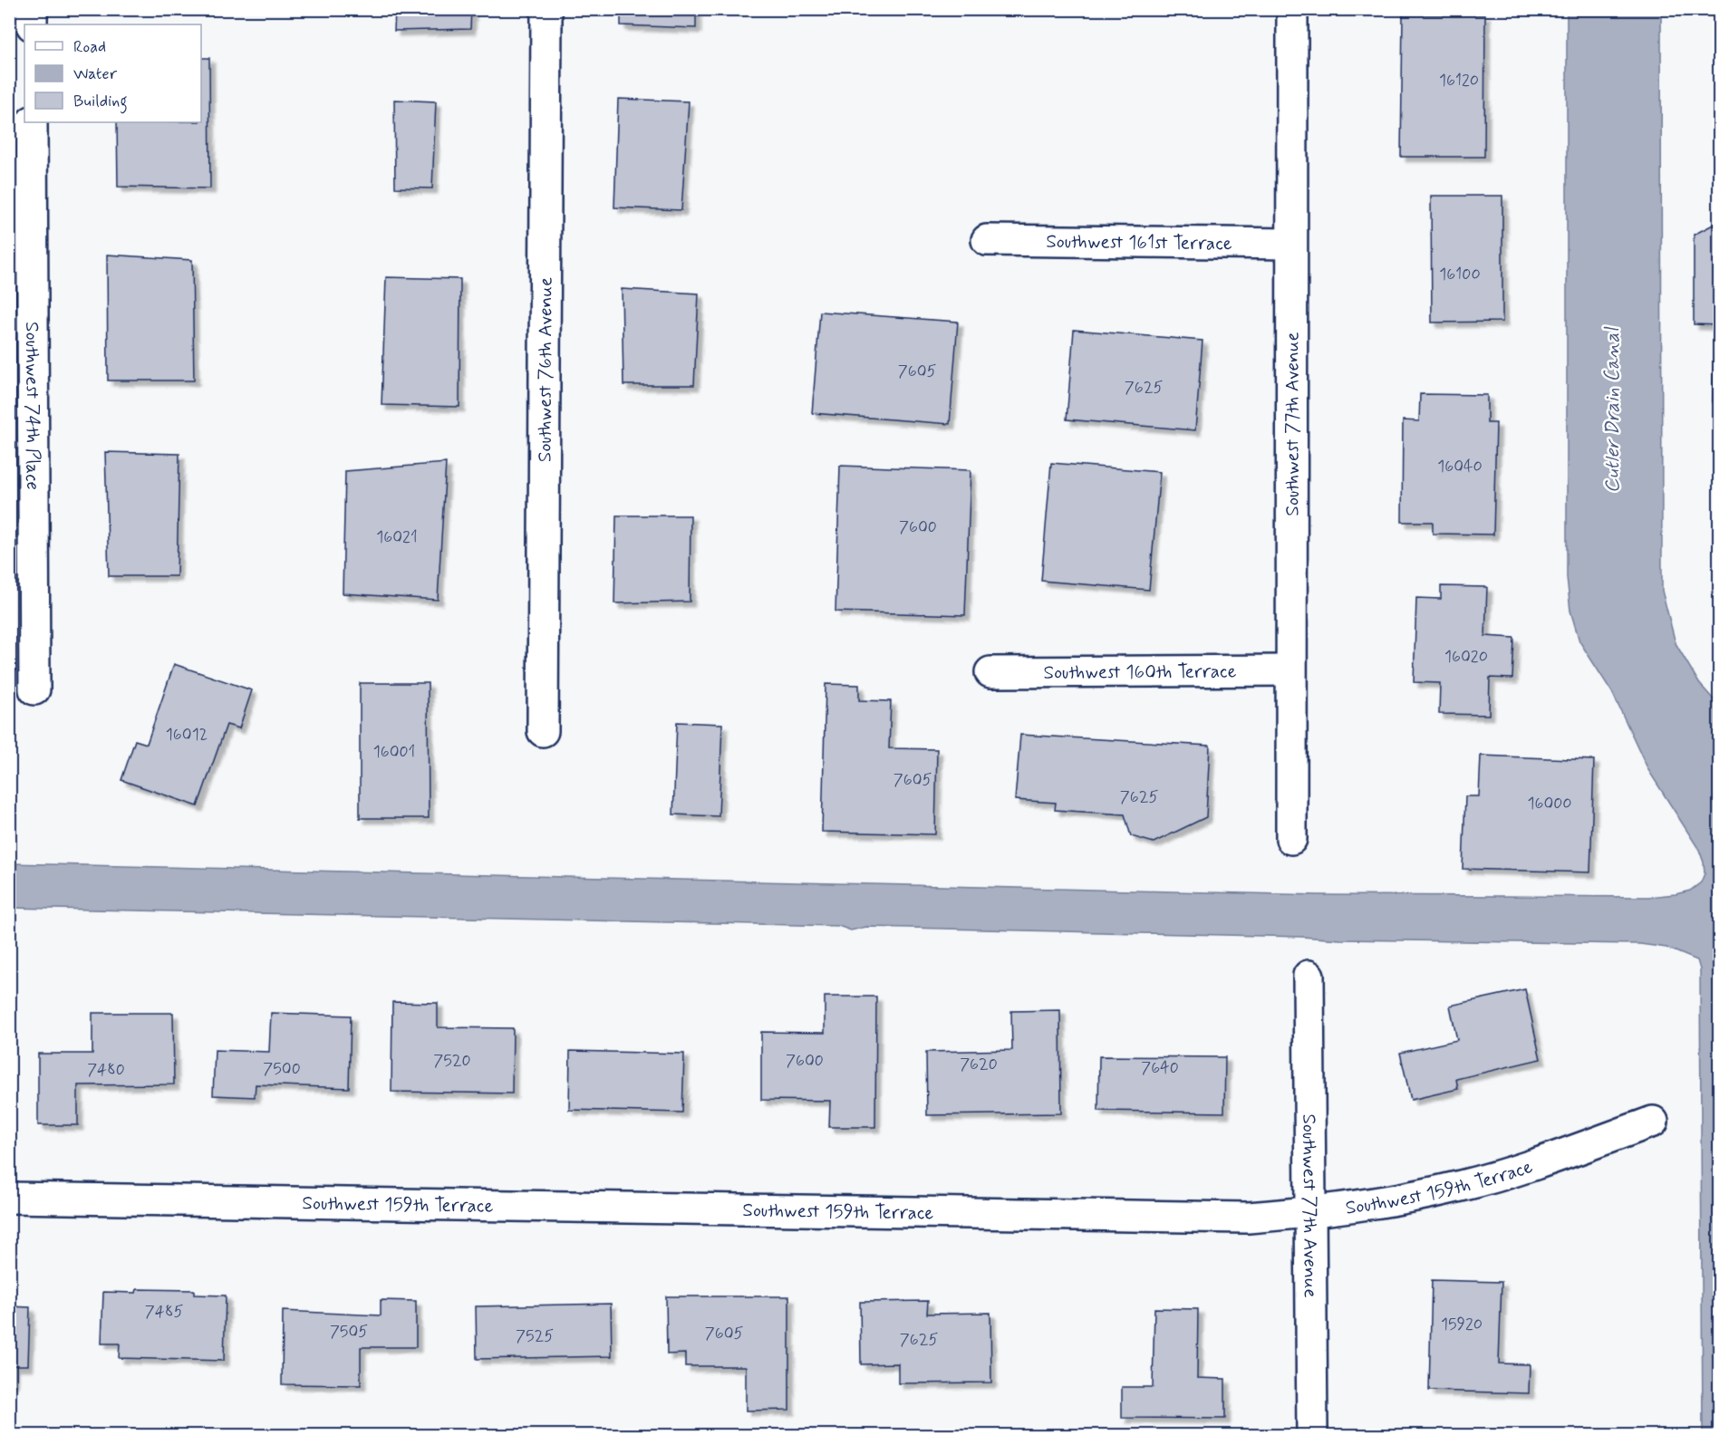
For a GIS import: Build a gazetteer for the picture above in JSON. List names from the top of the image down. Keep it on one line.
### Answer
{"streets":{"street":["Southwest 161st Terrace","Southwest 76th Avenue","Southwest 74th Place","Southwest 77th Avenue","Southwest 160th Terrace","Southwest 159th Terrace"]},"crossings":[["Southwest 161st Terrace","Southwest 77th Avenue"],["Southwest 77th Avenue","Southwest 160th Terrace"],["Southwest 77th Avenue","Southwest 159th Terrace"]],"water":["Cutler Drain Canal"],"house_numbers":["16120","16100","7605","7625","16040","7600","16021","16020","16012","16001","7605","7625","16000","7520","7600","7620","7640","7500","7480","7485","15920","7505","7605","7525","7625"],"legend":["Road","Water","Building"]}
